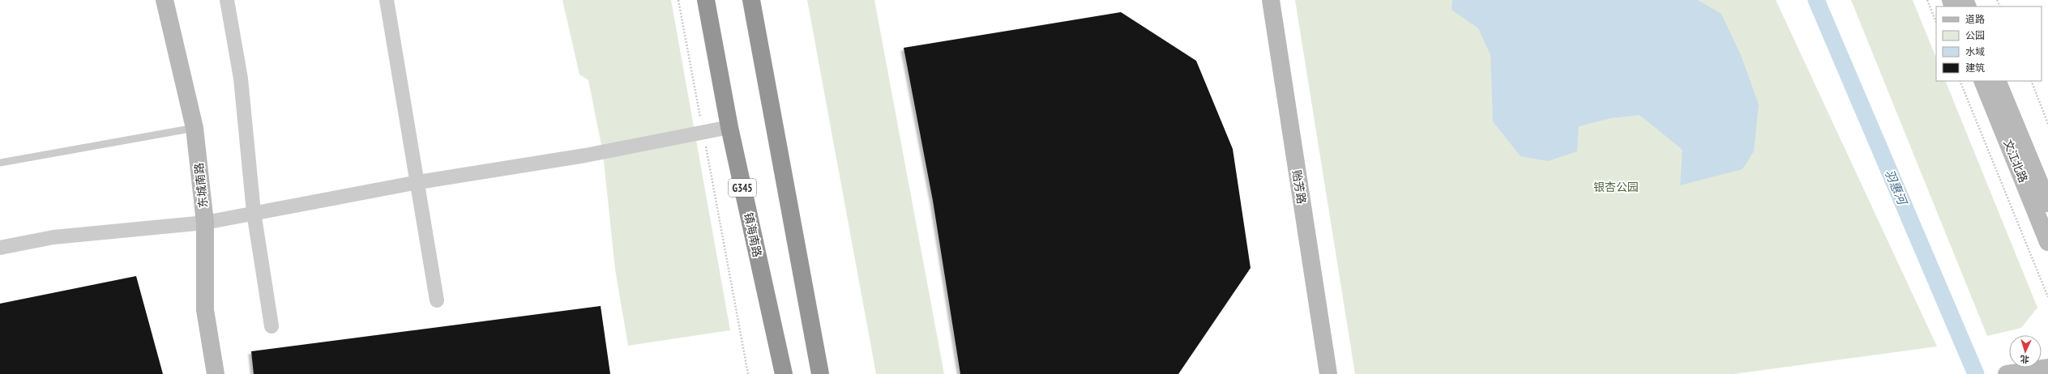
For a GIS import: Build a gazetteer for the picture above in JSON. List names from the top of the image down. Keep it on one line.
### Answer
{"streets":{"highway":["G345","镇海南路"],"street":["文江北路","东城南路","贻芳路"]},"water":["羽惠河"],"parks":["银杏公园"],"legend":["道路","公园","水域","建筑"],"north":"bottom"}
